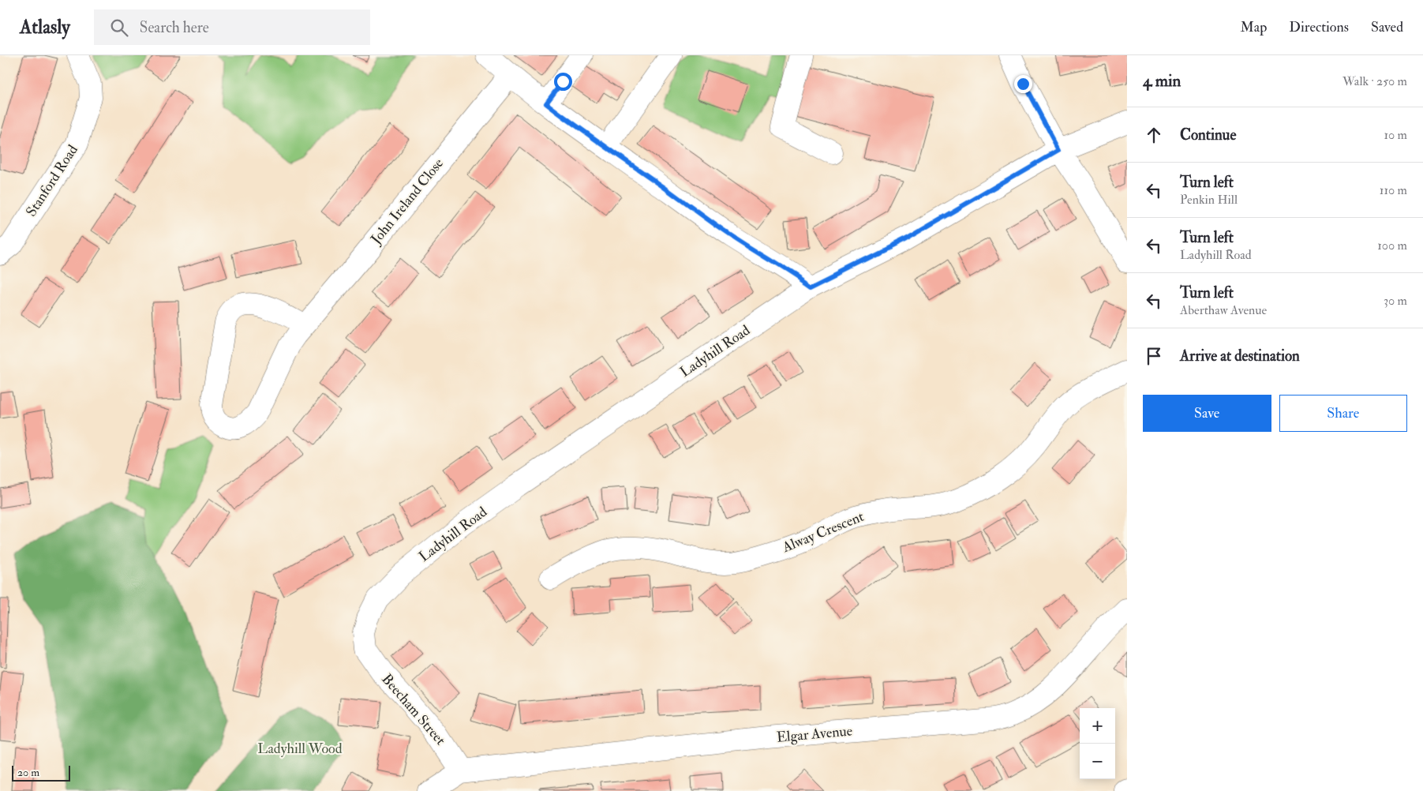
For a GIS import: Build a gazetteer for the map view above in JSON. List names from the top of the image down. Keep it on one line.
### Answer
{"streets":{"street":["Stanford Road","John Ireland Close","Ladyhill Road","Alway Crescent","Beecham Street","Elgar Avenue"]},"crossings":[["Ladyhill Road","Beecham Street"],["Beecham Street","Elgar Avenue"]],"parks":["Ladyhill Wood"],"scale_bar":"20 m","page":{"header":"Atlasly","search":"Search here","nav":["Map","Directions","Saved"],"heading":["4 min","Walk · 250 m"],"list":[["Continue","10 m"],["Turn left","Penkin Hill","110 m"],["Turn left","Ladyhill Road","100 m"],["Turn left","Aberthaw Avenue","30 m"],"Arrive at destination"],"buttons":["Save","Share"],"map_buttons":["+","−"],"scale":"20 m"}}
